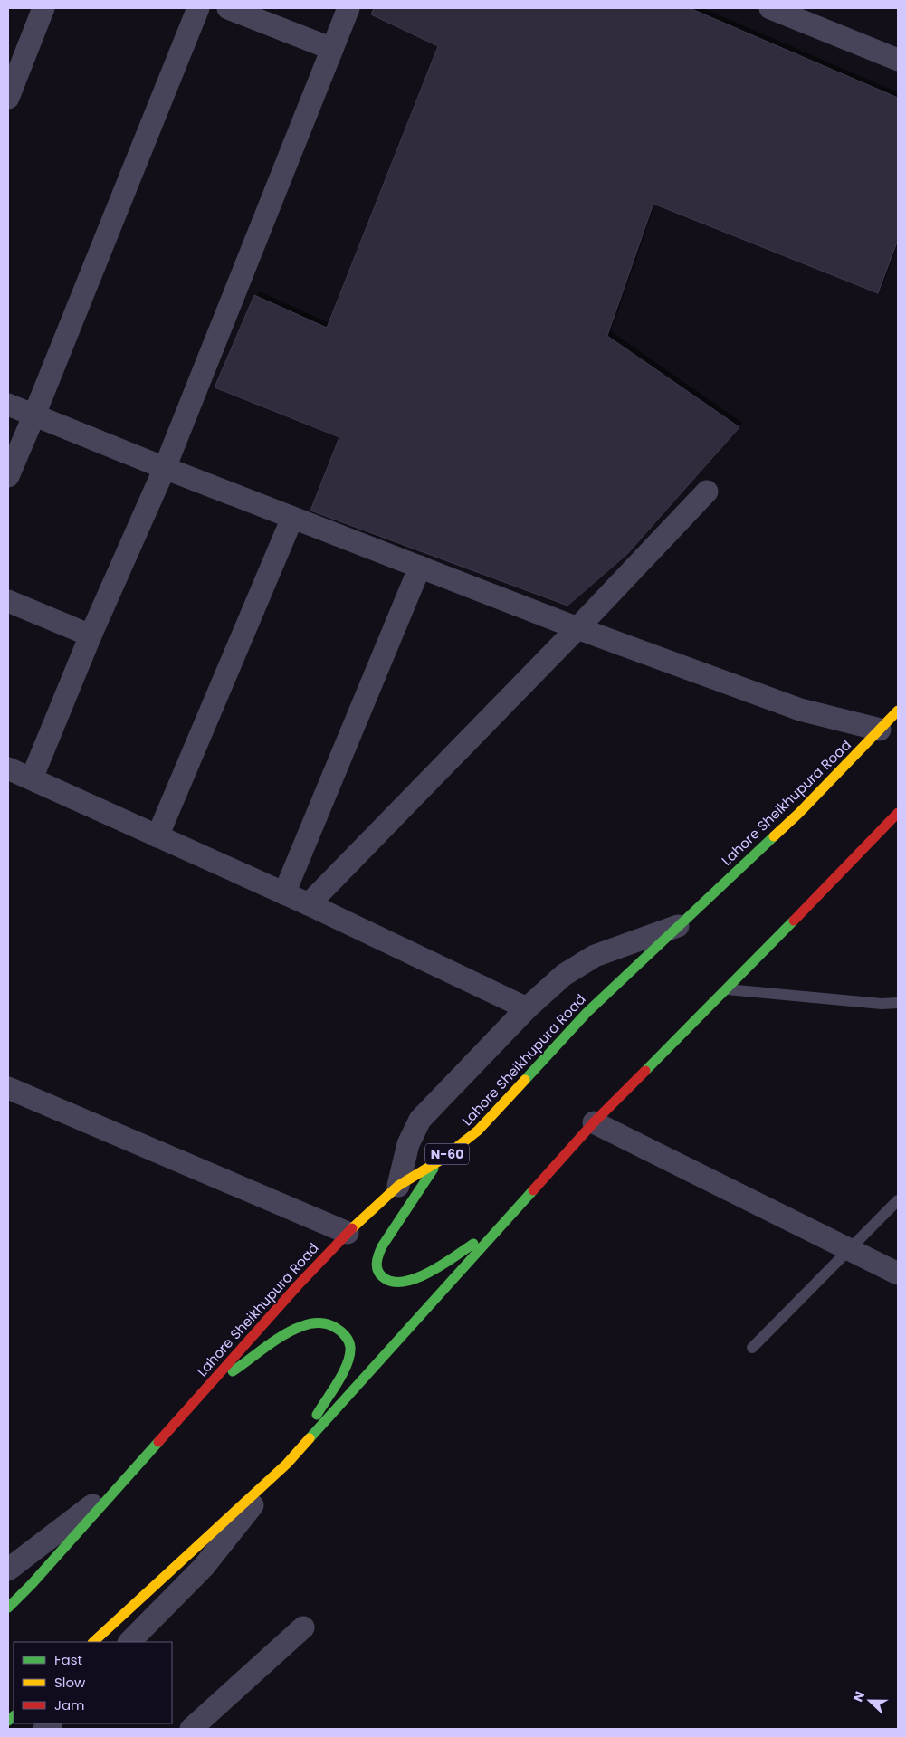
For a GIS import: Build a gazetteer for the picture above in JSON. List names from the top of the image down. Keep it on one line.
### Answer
{"streets":{"highway":["Lahore Sheikhupura Road","N-60"]},"legend":["Fast","Slow","Jam"],"north":"left"}
